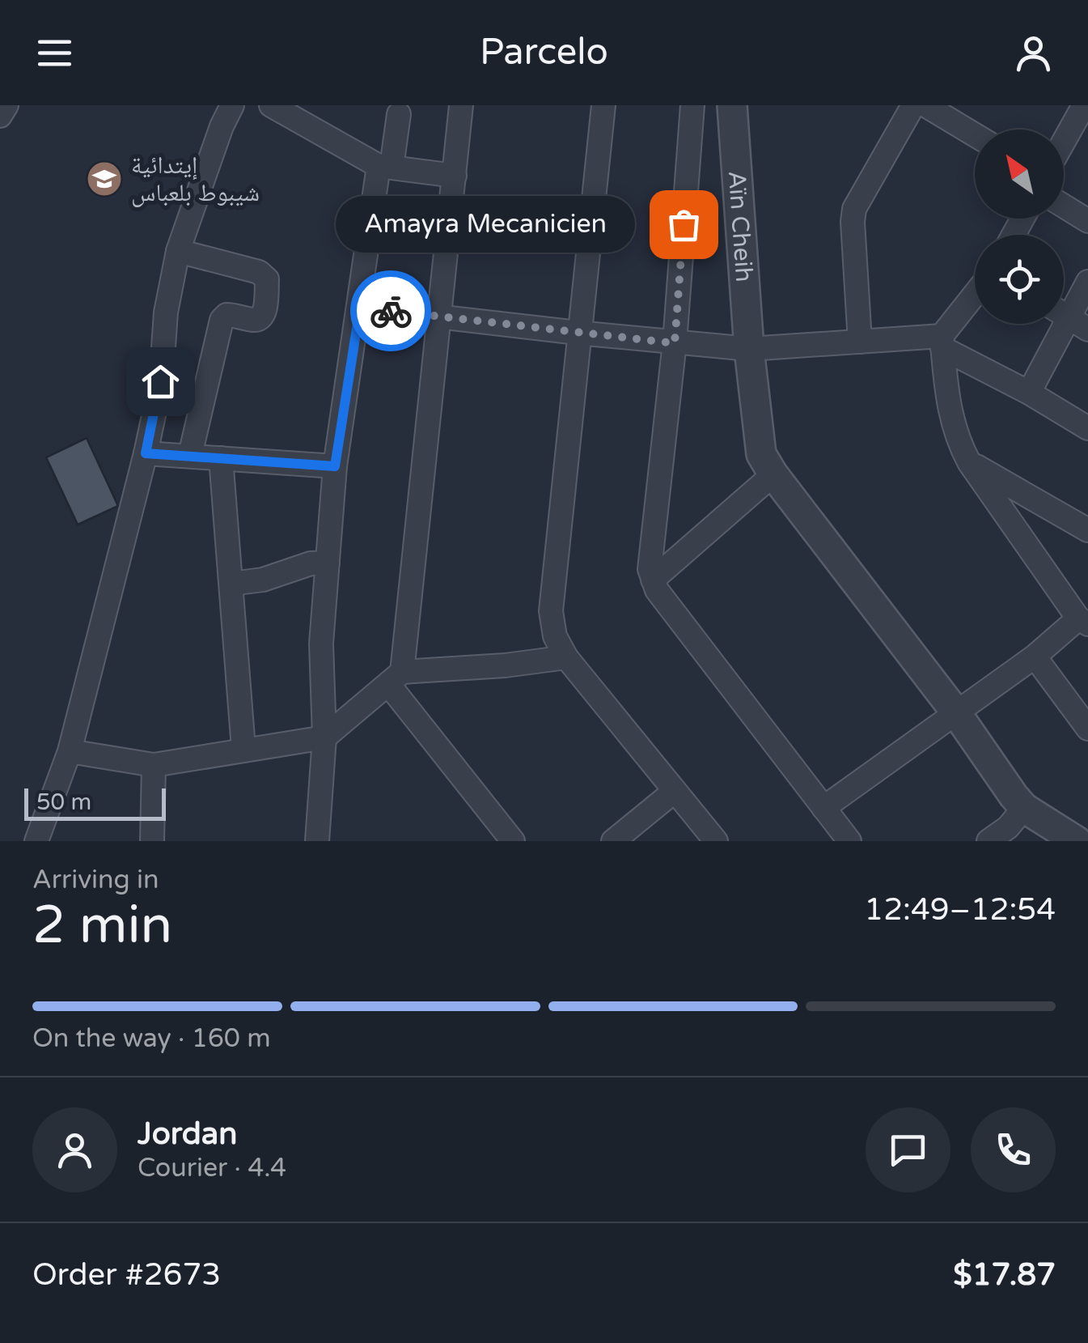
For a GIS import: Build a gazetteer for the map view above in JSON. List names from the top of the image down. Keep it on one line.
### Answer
{"streets":{"street":["Aïn Cheih"]},"places":{"school or university":["إيتدائية شيبوط بلعباس"],"other":["Amayra Mecanicien"]},"scale_bar":"50 m","north":"top left","page":{"header":"Parcelo","bubble":"Amayra Mecanicien","scale":"50 m","heading":["2 min","Arriving in","12:49–12:54"],"panel":["Jordan","Courier · 4.4","Order #2673","$17.87"],"bar":"On the way · 160 m"}}
